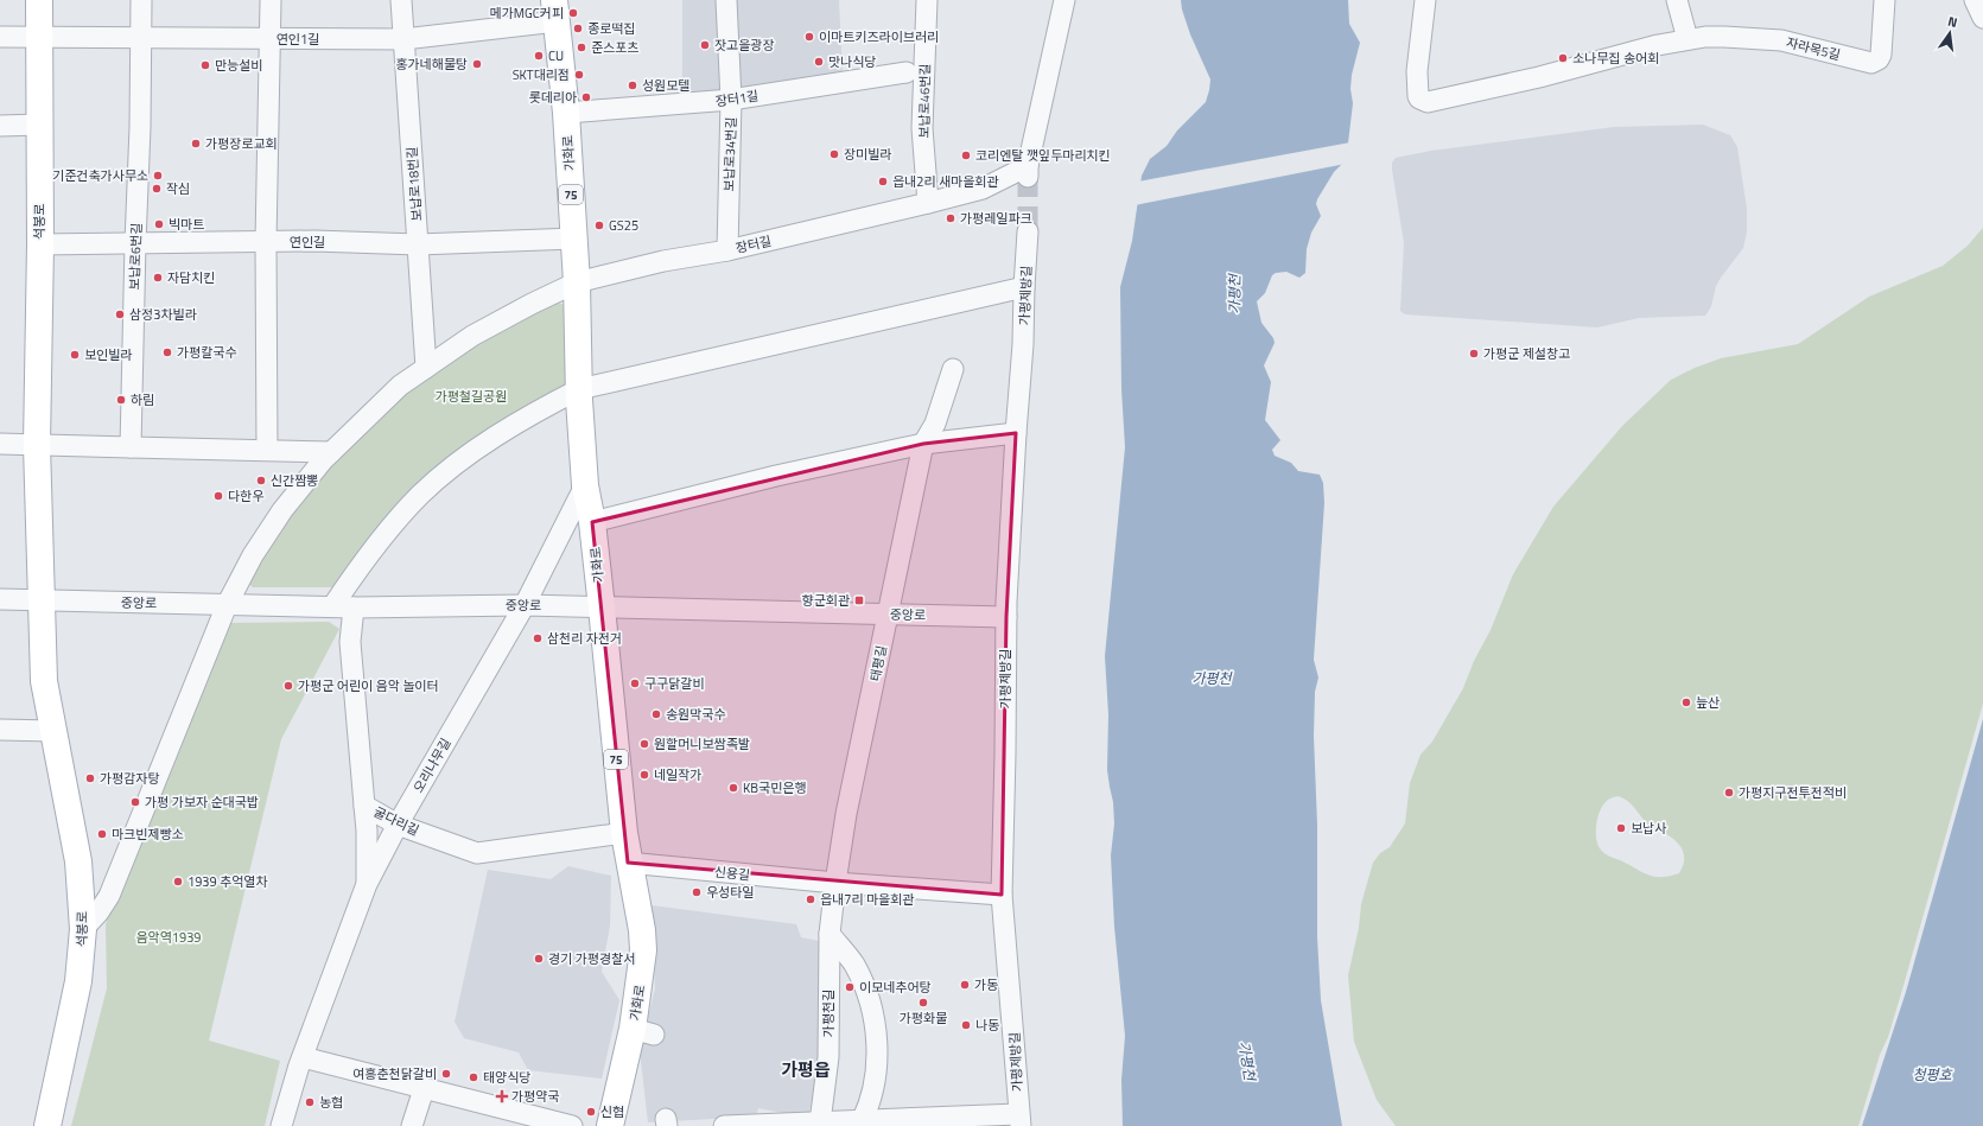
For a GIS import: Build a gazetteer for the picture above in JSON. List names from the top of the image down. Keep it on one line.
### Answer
{"streets":{"main road":["가화로","75","석봉로"],"street":["연인1길","자라목5길","장터1길","보납로46번길","보납로34번길","보납로18번길","연인길","장터길","보납로6번길","가평제방길","중앙로","태평길","오리나무길","굴다리길","신용길","가평천길"]},"crossings":[["연인1길","가화로"],["연인1길","보납로18번길"],["연인1길","석봉로"],["연인1길","보납로6번길"],["장터1길","가화로"],["장터1길","보납로34번길"],["보납로46번길","장터길"],["가화로","연인길"],["가화로","장터길"],["가화로","중앙로"],["가화로","오리나무길"],["가화로","굴다리길"],["가화로","신용길"],["보납로34번길","장터길"],["보납로18번길","연인길"],["보납로18번길","장터길"],["석봉로","연인길"],["석봉로","장터길"],["석봉로","중앙로"],["연인길","보납로6번길"],["장터길","중앙로"],["가평제방길","중앙로"],["가평제방길","신용길"],["중앙로","태평길"],["중앙로","오리나무길"],["중앙로","굴다리길"],["태평길","신용길"],["오리나무길","굴다리길"]],"districts":["가평읍"],"water":["가평천","청평호"],"parks":["가평철길공원","음악역1939"],"places":{"other":["메가MGC커피","종로떡집","이마트키즈라이브러리","잣고을광장","준스포츠","CU","소나무집 송어회","맛나식당","홍가네해물탕","만능설비","SKT대리점","성원모텔","롯데리아","가평장로교회","장미빌라","코리엔탈 깻잎두마리치킨","기준건축가사무소","읍내2리 새마을회관","작심","가평레일파크","빅마트","GS25","자담치킨","삼정3차빌라","가평칼국수","가평군 제설창고","보인빌라","하림","신간짬뽕","다한우","삼천리 자전거","구구닭갈비","가평군 어린이 음악 놀이터","늪산","송원막국수","원할머니보쌈족발","네일작가","가평감자탕","KB국민은행","가평지구전투전적비","가평 가보자 순대국밥","보납사","마크빈제빵소","1939 추억열차","우성타일","읍내7리 마을회관","경기 가평경찰서","가동","이모네추어탕","가평화물","나동","여흥춘천닭갈비","태양식당","농협","신협"],"transit":["향군회관"],"health":["가평약국"]},"north":"top"}
